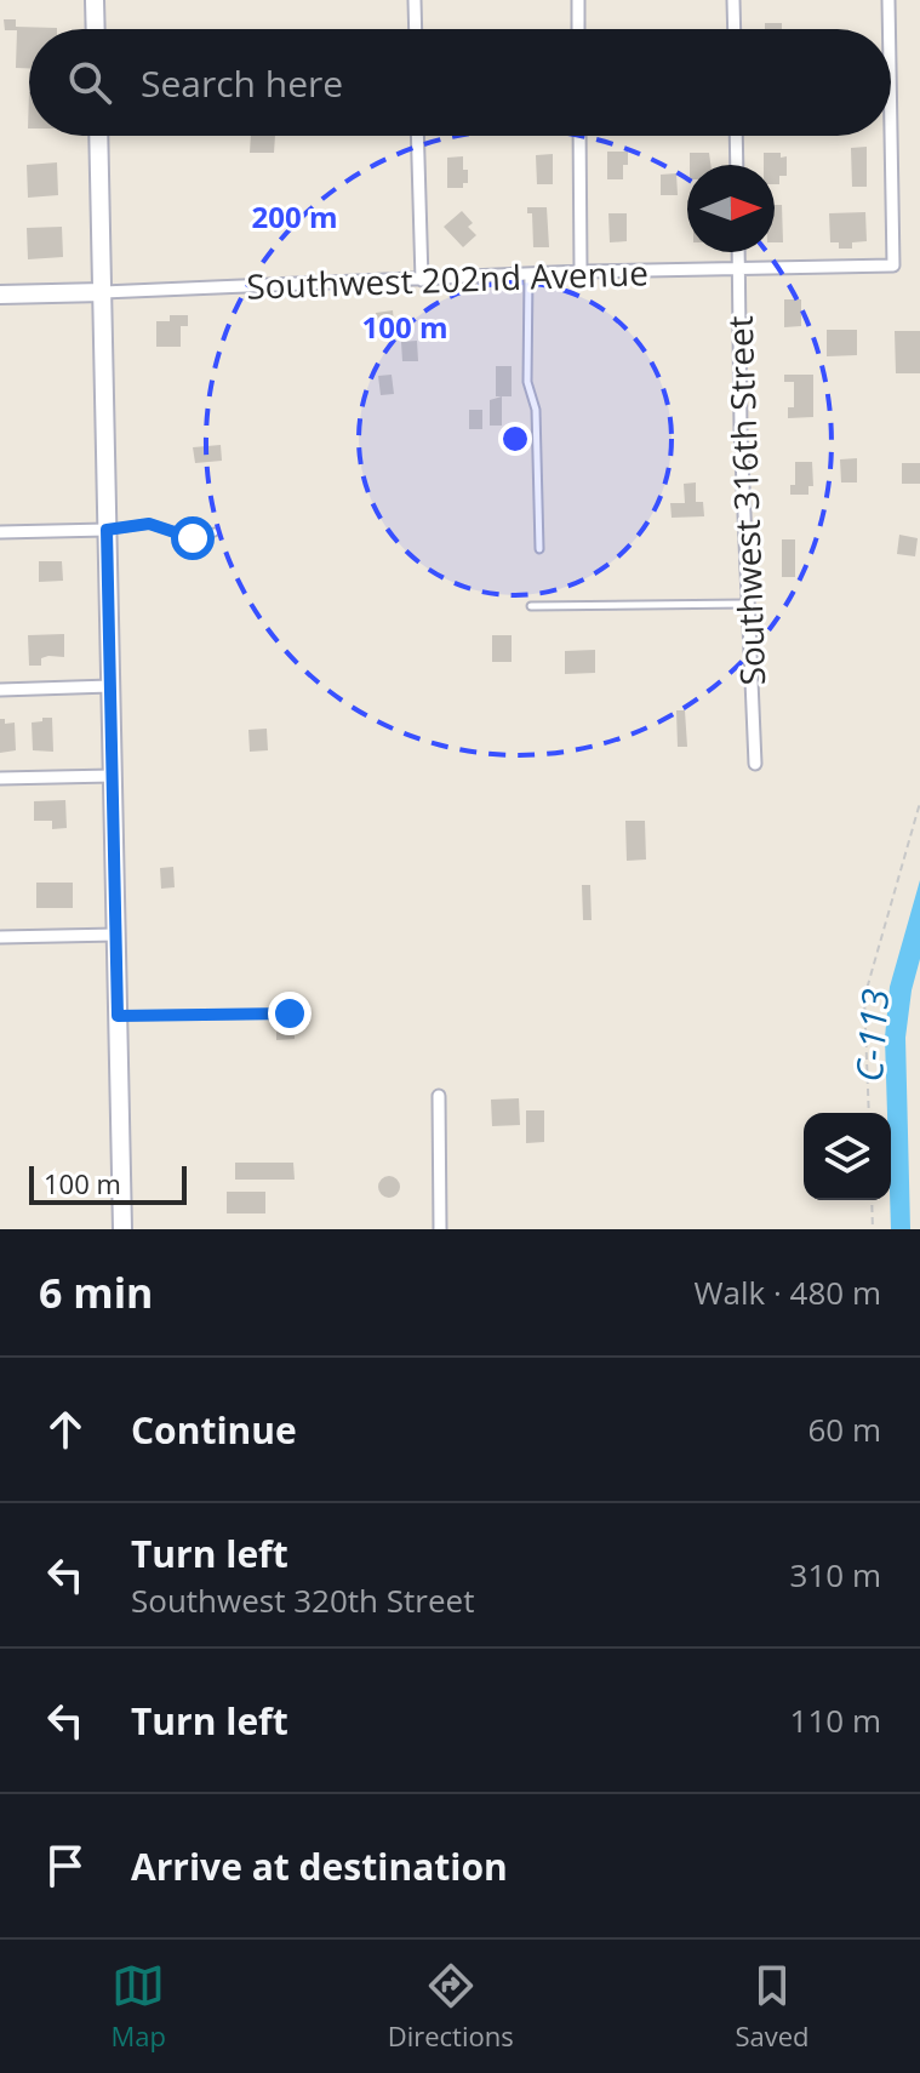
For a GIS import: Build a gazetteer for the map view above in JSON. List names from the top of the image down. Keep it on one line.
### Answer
{"streets":{"street":["Southwest 202nd Avenue","Southwest 316th Street"]},"crossings":[["Southwest 202nd Avenue","Southwest 316th Street"]],"water":["C-113"],"scale_bar":"100 m","north":"right","page":{"search":"Search here","scale":"100 m","heading":["6 min","Walk · 480 m"],"list":[["Continue","60 m"],["Turn left","Southwest 320th Street","310 m"],["Turn left","110 m"],"Arrive at destination"],"nav":["Map","Directions","Saved"]},"rings":["200 m","100 m"]}
